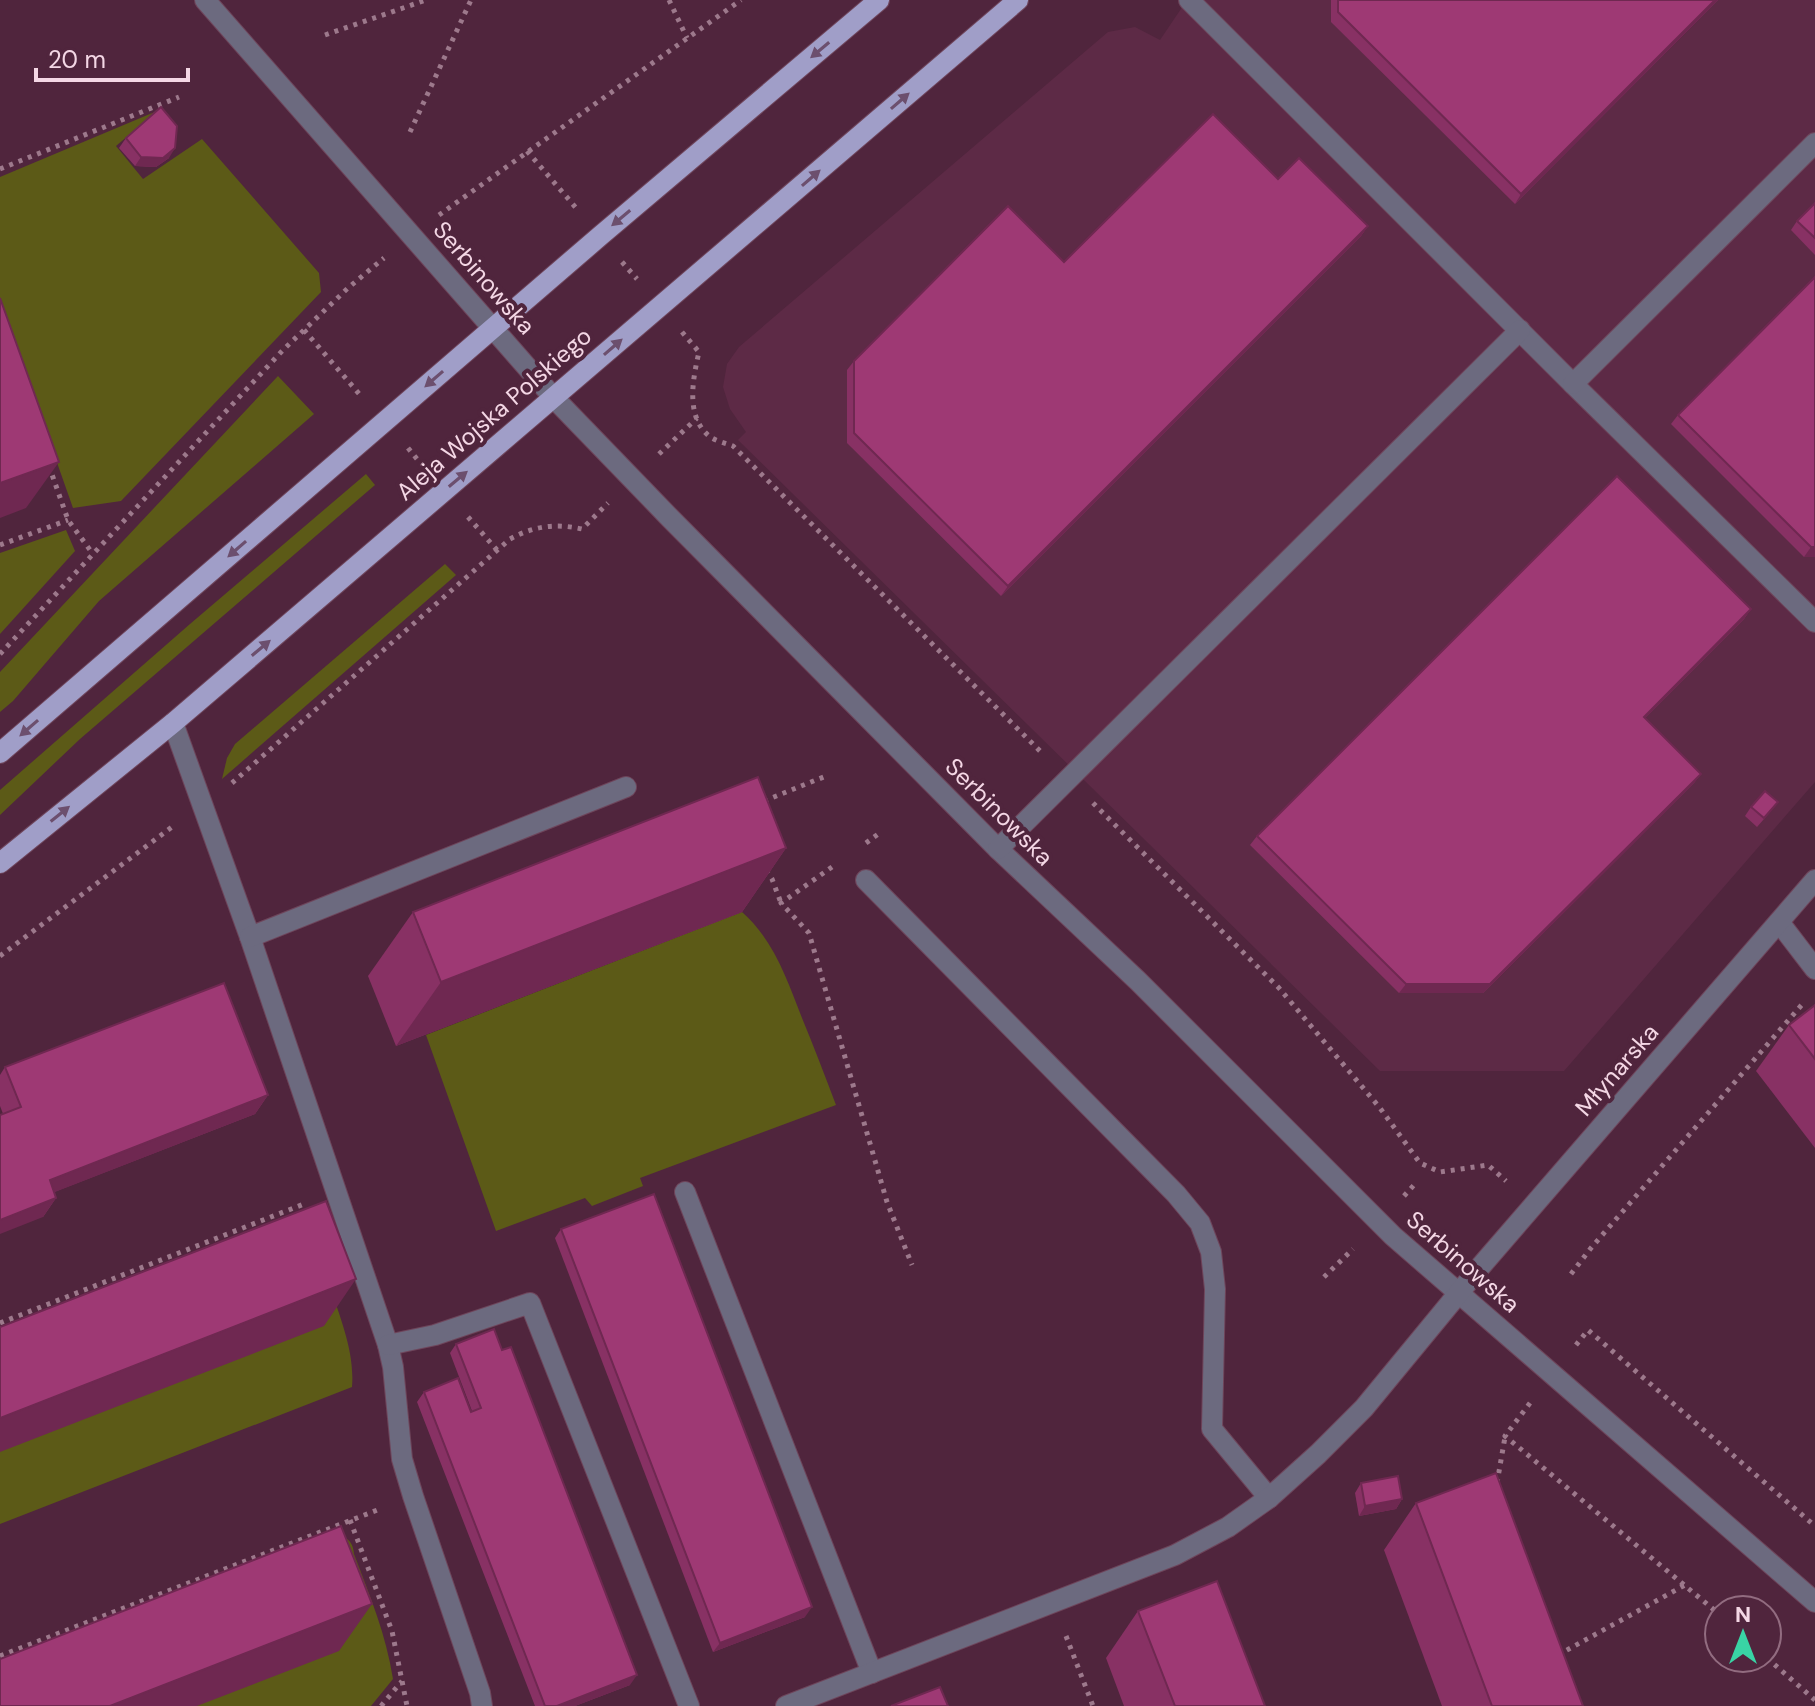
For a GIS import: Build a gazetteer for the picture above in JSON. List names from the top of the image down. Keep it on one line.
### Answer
{"streets":{"main road":["Aleja Wojska Polskiego"],"street":["Serbinowska","Młynarska"]},"crossings":[["Serbinowska","Aleja Wojska Polskiego"],["Serbinowska","Młynarska"]],"scale_bar":"20 m","north":"top"}
